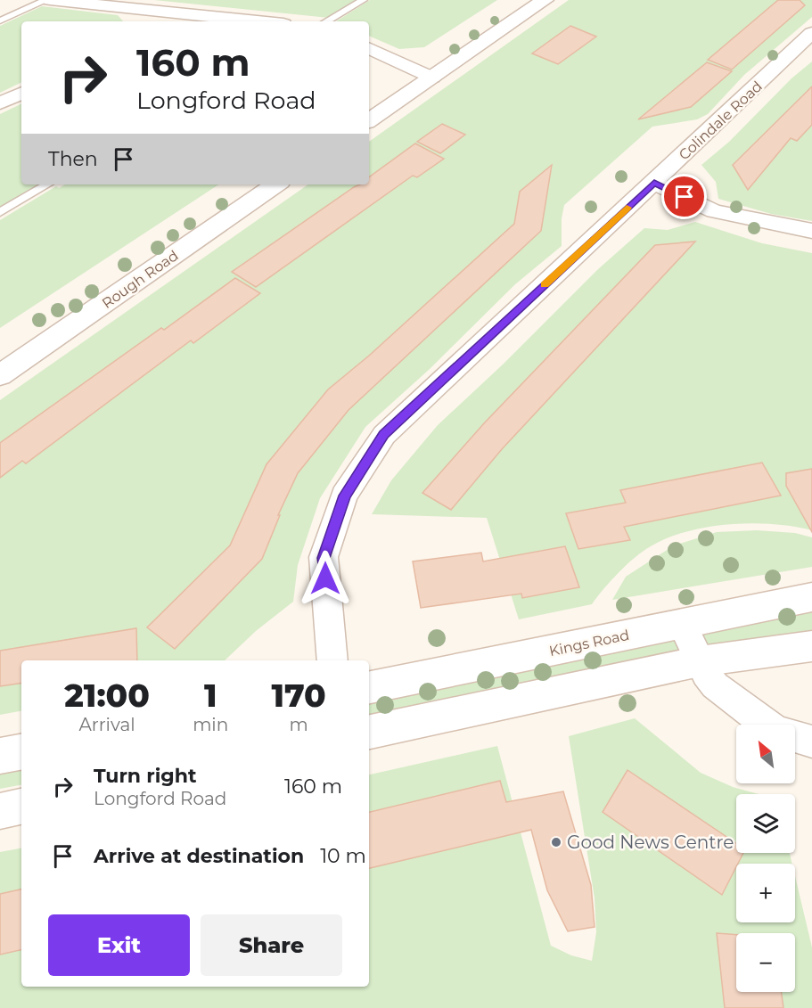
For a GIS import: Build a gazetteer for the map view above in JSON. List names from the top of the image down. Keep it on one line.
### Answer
{"streets":{"street":["Colindale Road","Rough Road","Kings Road"]},"places":["Good News Centre"],"north":"top left","page":{"turn":["160 m","Longford Road"],"then":"Then","eta":["21:00","Arrival","1","min","170","m"],"map_buttons":["+","−"],"list":[{"name":"Turn right","note":"Longford Road","value":"160 m"},{"name":"Arrive at destination","value":"10 m"}],"buttons":["Exit","Share"]}}
